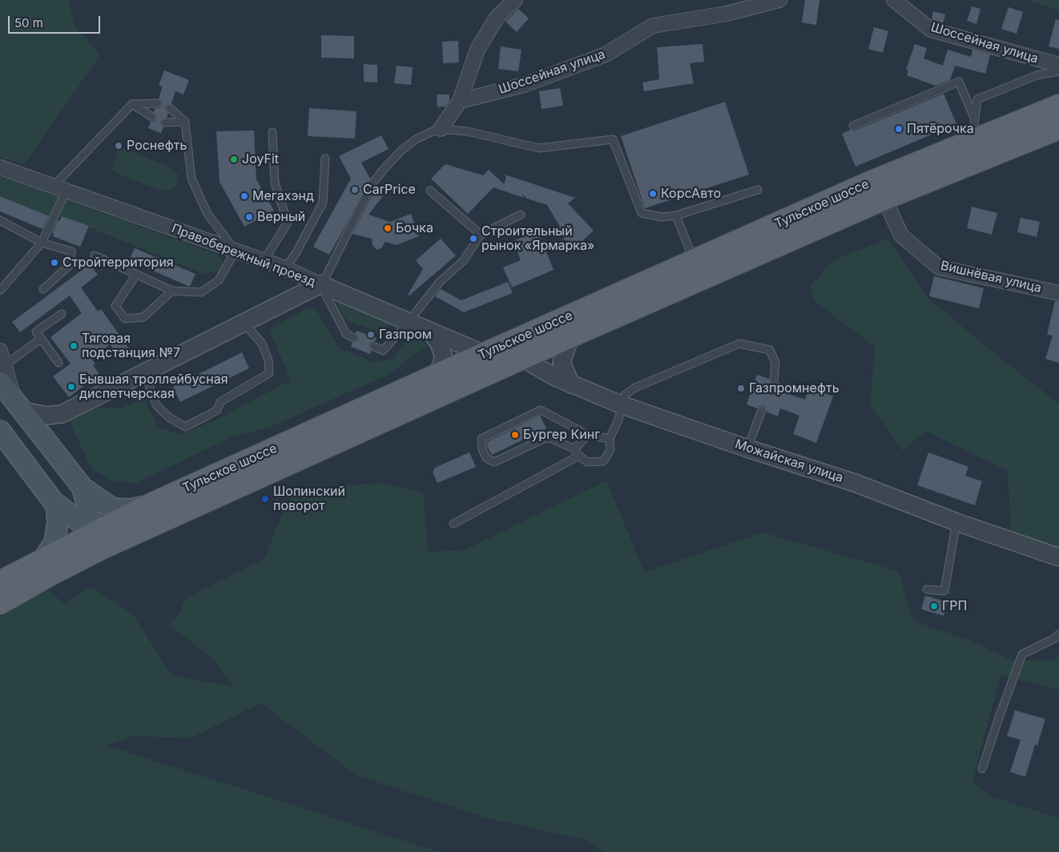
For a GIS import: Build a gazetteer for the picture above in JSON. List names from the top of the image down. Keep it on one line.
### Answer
{"streets":{"main road":["Тульское шоссе"],"street":["Шоссейная улица","Правобережный проезд","Вишнёвая улица","Можайская улица"]},"crossings":[["Тульское шоссе","Правобережный проезд"],["Тульское шоссе","Вишнёвая улица"],["Тульское шоссе","Можайская улица"]],"places":["Пятёрочка","Роснефть","JoyFit","CarPrice","КорсАвто","Мегахэнд","Верный","Бочка","Строительный рынок «Ярмарка»","Стройтерритория","Газпром","Тяговая подстанция №7","Бывшая троллейбусная диспетчерская","Газпромнефть","Бургер Кинг","Шопинский поворот","ГРП"],"scale_bar":"50 m"}
